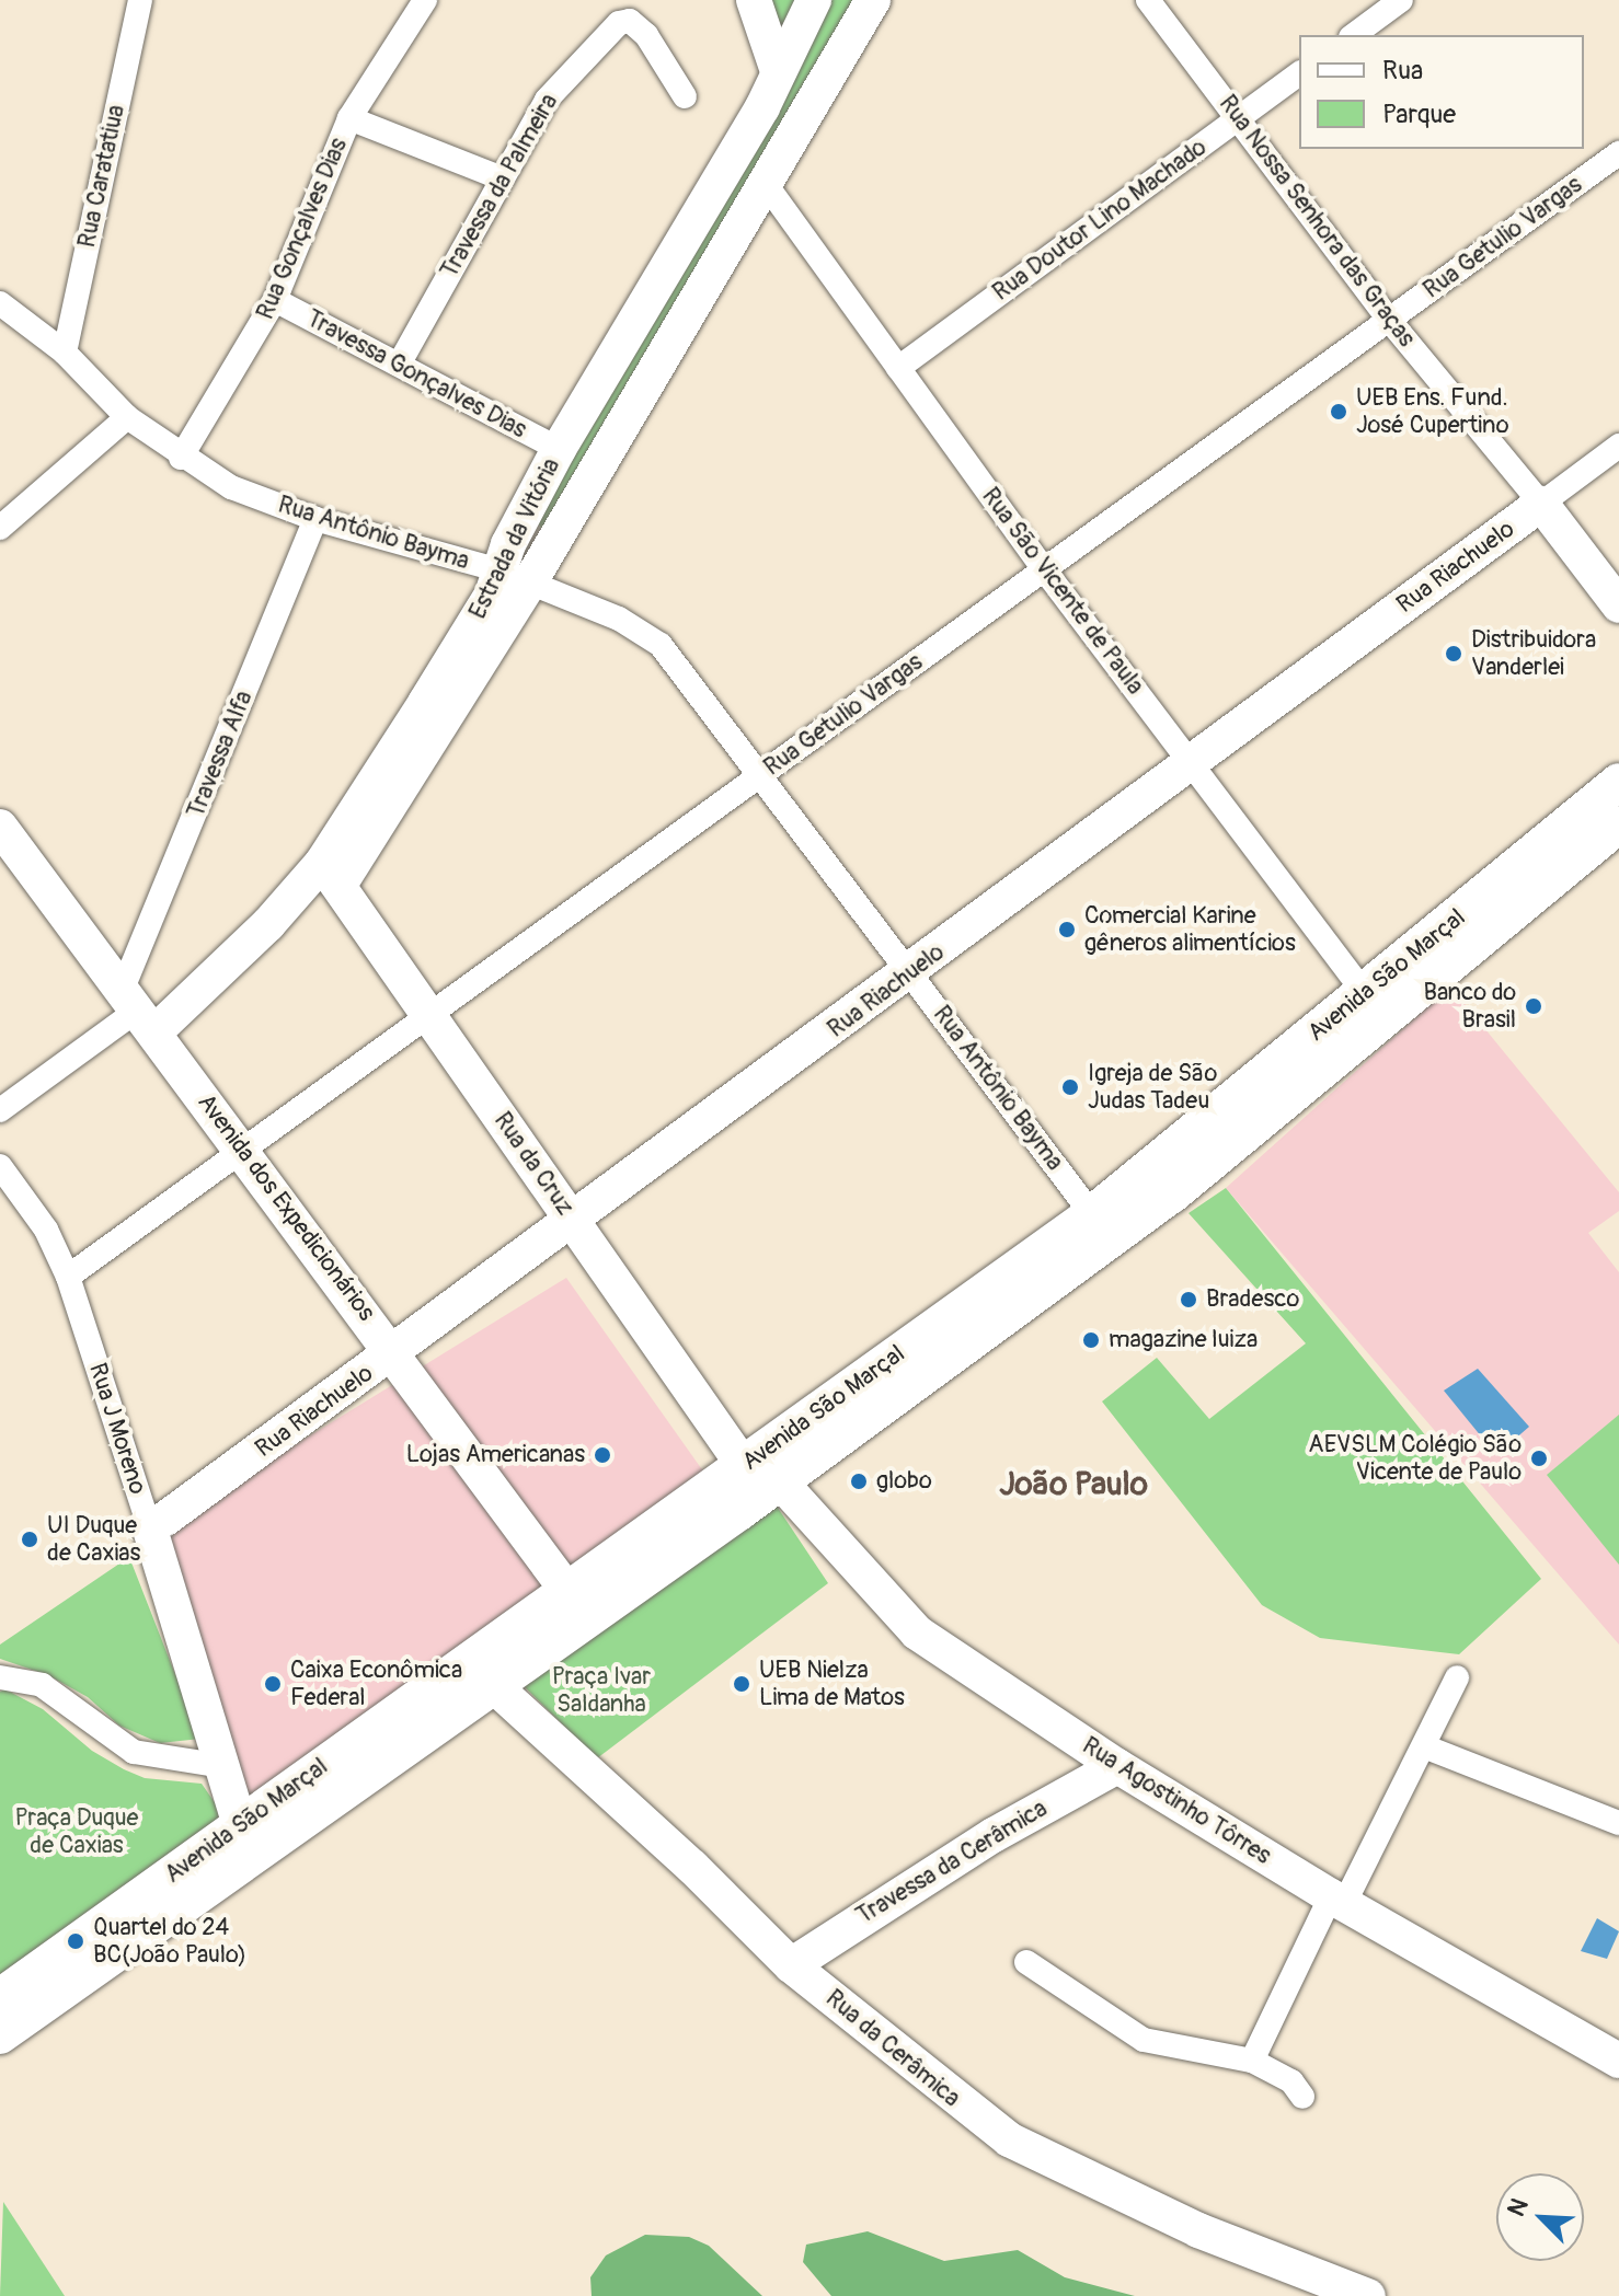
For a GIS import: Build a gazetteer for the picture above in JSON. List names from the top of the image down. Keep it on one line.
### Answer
{"streets":{"main road":["Avenida São Marçal"],"street":["Rua Caratatiua","Travessa da Palmeira","Rua Doutor Lino Machado","Rua Nossa Senhora das Graças","Rua Gonçalves Dias","Rua Getulio Vargas","Travessa Gonçalves Dias","Rua Antônio Bayma","Estrada da Vitória","Rua Riachuelo","Rua São Vicente de Paula","Travessa Alfa","Rua da Cruz","Avenida dos Expedicionários","Rua J Moreno","Rua Agostinho Tôrres","Travessa da Cerâmica","Rua da Cerâmica"]},"crossings":[["Rua Caratatiua","Rua Antônio Bayma"],["Travessa da Palmeira","Travessa Gonçalves Dias"],["Rua Doutor Lino Machado","Rua Nossa Senhora das Graças"],["Rua Doutor Lino Machado","Rua São Vicente de Paula"],["Rua Nossa Senhora das Graças","Rua Getulio Vargas"],["Rua Nossa Senhora das Graças","Rua Riachuelo"],["Rua Gonçalves Dias","Travessa Gonçalves Dias"],["Rua Gonçalves Dias","Rua Antônio Bayma"],["Rua Getulio Vargas","Rua Antônio Bayma"],["Rua Getulio Vargas","Rua São Vicente de Paula"],["Rua Getulio Vargas","Rua da Cruz"],["Rua Getulio Vargas","Avenida dos Expedicionários"],["Rua Getulio Vargas","Rua J Moreno"],["Travessa Gonçalves Dias","Estrada da Vitória"],["Rua Antônio Bayma","Estrada da Vitória"],["Rua Antônio Bayma","Rua Riachuelo"],["Rua Antônio Bayma","Travessa Alfa"],["Rua Antônio Bayma","Avenida São Marçal"],["Estrada da Vitória","Rua São Vicente de Paula"],["Estrada da Vitória","Travessa Alfa"],["Estrada da Vitória","Rua da Cruz"],["Estrada da Vitória","Avenida dos Expedicionários"],["Rua Riachuelo","Rua São Vicente de Paula"],["Rua Riachuelo","Rua da Cruz"],["Rua Riachuelo","Avenida dos Expedicionários"],["Rua Riachuelo","Rua J Moreno"],["Rua São Vicente de Paula","Avenida São Marçal"],["Travessa Alfa","Avenida dos Expedicionários"],["Avenida São Marçal","Rua da Cruz"],["Avenida São Marçal","Avenida dos Expedicionários"],["Avenida São Marçal","Rua J Moreno"],["Avenida São Marçal","Rua Agostinho Tôrres"],["Avenida São Marçal","Rua da Cerâmica"],["Rua Agostinho Tôrres","Travessa da Cerâmica"],["Travessa da Cerâmica","Rua da Cerâmica"]],"districts":["João Paulo"],"parks":["Praça Ivar Saldanha","Praça Duque de Caxias"],"places":["UEB Ens. Fund. José Cupertino","Distribuidora Vanderlei","Comercial Karine gêneros alimentícios","Banco do Brasil","Igreja de São Judas Tadeu","Bradesco","magazine luiza","Lojas Americanas","AEVSLM Colégio São Vicente de Paulo","globo","UI Duque de Caxias","Caixa Econômica Federal","UEB Nielza Lima de Matos","Quartel do 24 BC(João Paulo)"],"legend":["Rua","Parque"],"north":"top left"}
